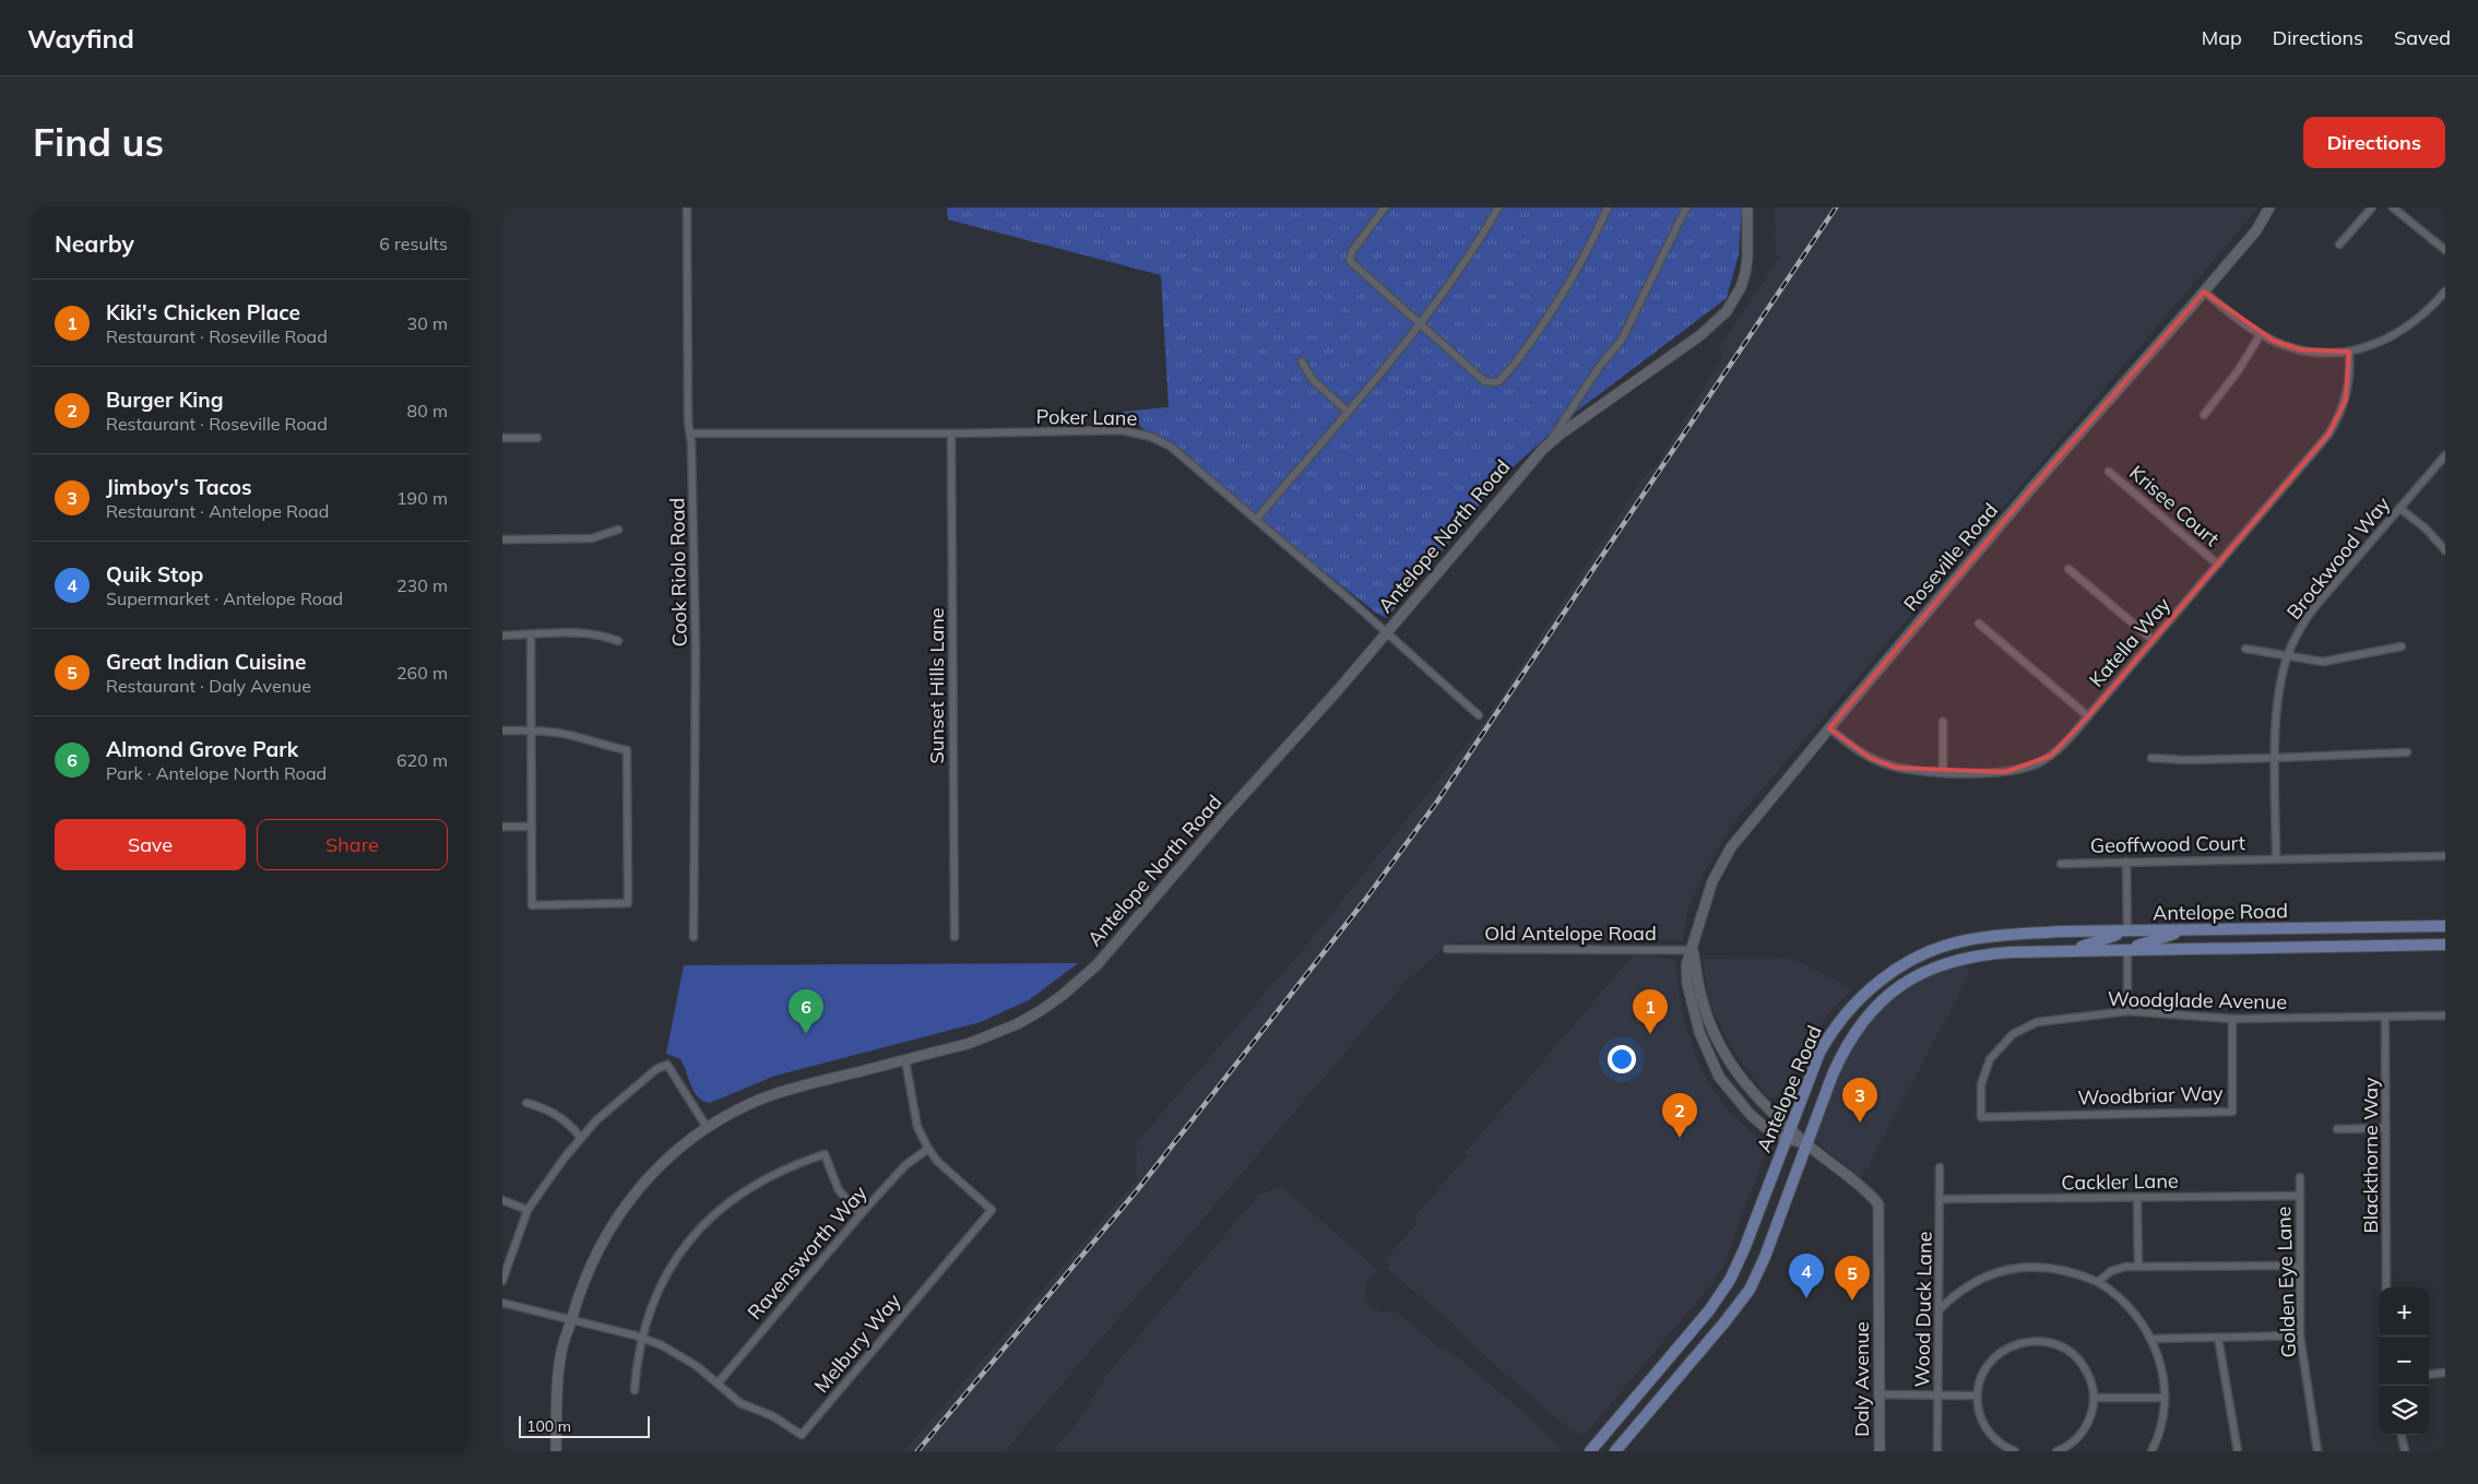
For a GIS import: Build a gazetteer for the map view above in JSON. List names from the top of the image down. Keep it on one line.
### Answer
{"streets":{"main road":["Antelope North Road","Roseville Road","Antelope Road","Daly Avenue"],"street":["Poker Lane","Krisee Court","Brockwood Way","Cook Riolo Road","Katella Way","Sunset Hills Lane","Geoffwood Court","Old Antelope Road","Woodglade Avenue","Woodbriar Way","Blackthorne Way","Cackler Lane","Ravensworth Way","Golden Eye Lane","Wood Duck Lane","Melbury Way"]},"crossings":[["Poker Lane","Antelope North Road"],["Poker Lane","Cook Riolo Road"],["Poker Lane","Sunset Hills Lane"],["Krisee Court","Katella Way"],["Antelope North Road","Melbury Way"],["Roseville Road","Katella Way"],["Roseville Road","Antelope Road"],["Roseville Road","Old Antelope Road"],["Roseville Road","Daly Avenue"],["Brockwood Way","Geoffwood Court"],["Antelope Road","Daly Avenue"],["Woodglade Avenue","Woodbriar Way"],["Woodglade Avenue","Blackthorne Way"],["Cackler Lane","Golden Eye Lane"],["Cackler Lane","Wood Duck Lane"],["Ravensworth Way","Melbury Way"]],"scale_bar":"100 m","page":{"header":"Wayfind","nav":["Map","Directions","Saved"],"buttons":["Directions",["Save","Share"]],"title":"Find us","heading":["Nearby","6 results"],"list":[{"mark":"1","name":"Kiki's Chicken Place","note":"Restaurant · Roseville Road","value":"30 m"},{"mark":"2","name":"Burger King","note":"Restaurant · Roseville Road","value":"80 m"},{"mark":"3","name":"Jimboy's Tacos","note":"Restaurant · Antelope Road","value":"190 m"},{"mark":"4","name":"Quik Stop","note":"Supermarket · Antelope Road","value":"230 m"},{"mark":"5","name":"Great Indian Cuisine","note":"Restaurant · Daly Avenue","value":"260 m"},{"mark":"6","name":"Almond Grove Park","note":"Park · Antelope North Road","value":"620 m"}],"pins":["1","6","3","2","4","5"],"map_buttons":["+","−"],"scale":"100 m"}}
